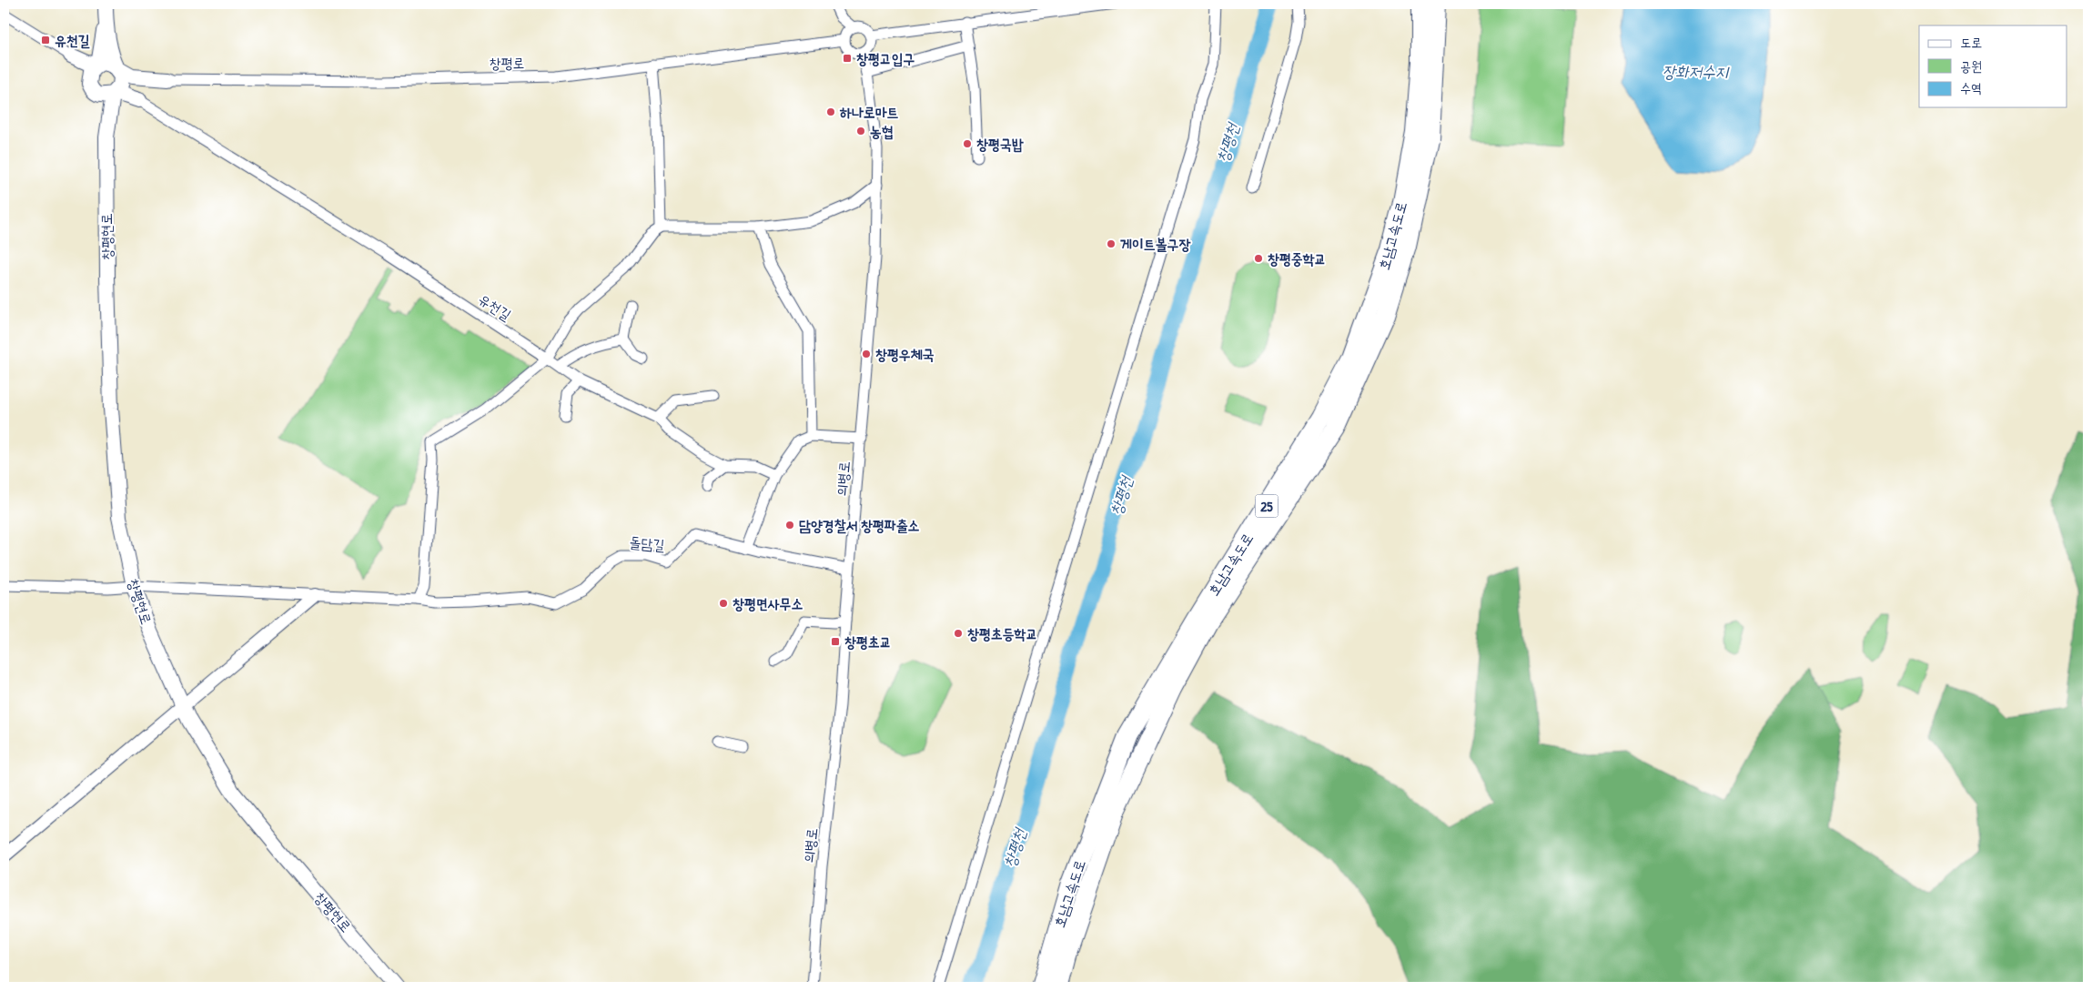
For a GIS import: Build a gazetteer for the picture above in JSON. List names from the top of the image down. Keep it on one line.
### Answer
{"streets":{"highway":["호남고속도로","25"],"main road":["창평현로"],"street":["창평로","유천길","의병로","돌담길"]},"crossings":[["창평로","의병로"],["의병로","돌담길"]],"water":["장화저수지","창평천"],"places":{"transit":["유천길","창평고입구","창평초교"],"other":["하나로마트","농협","창평국밥","게이트볼구장","창평중학교","창평우체국","담양경찰서 창평파출소","창평면사무소","창평초등학교"]},"legend":["도로","공원","수역"]}
